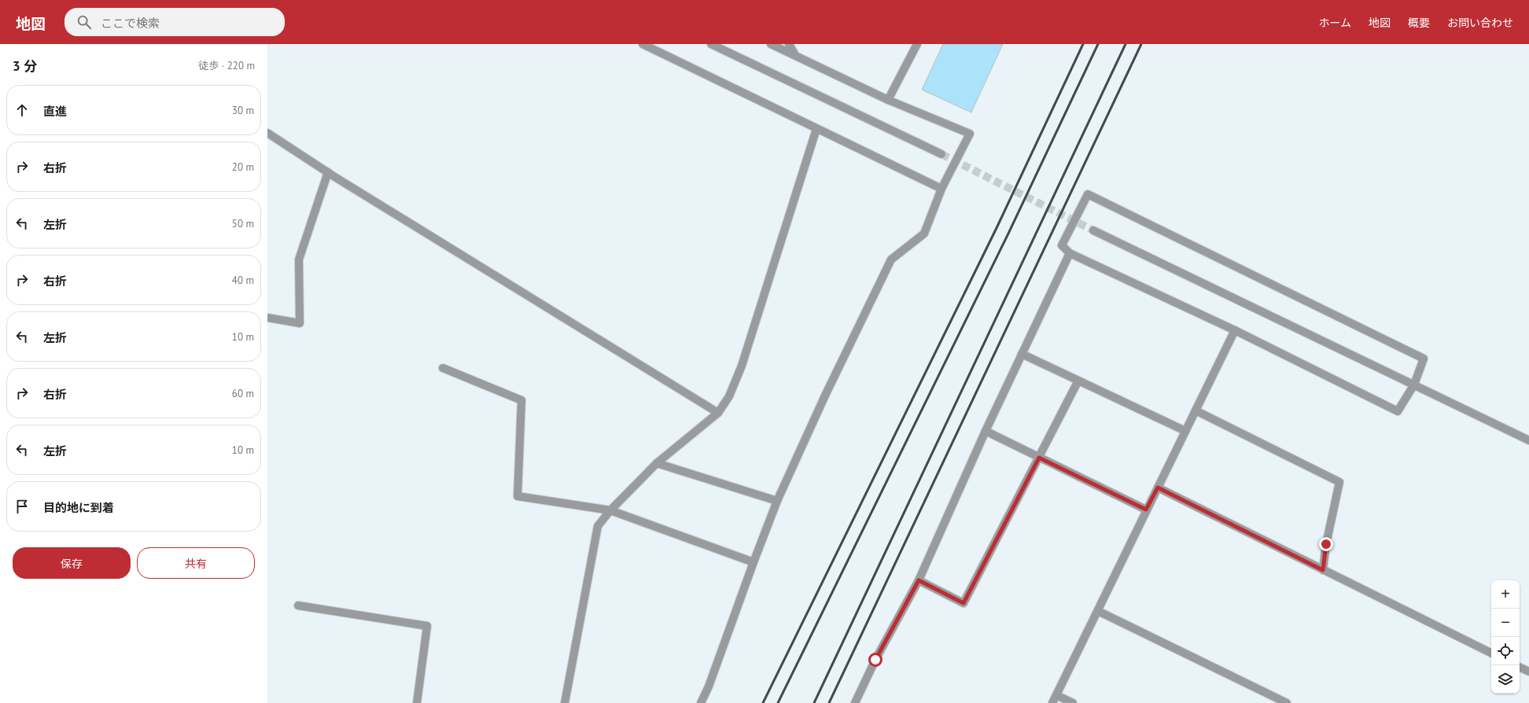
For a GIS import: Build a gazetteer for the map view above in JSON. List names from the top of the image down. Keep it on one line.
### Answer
{"page":{"header":"地図","search":"ここで検索","nav":["ホーム","地図","概要","お問い合わせ"],"heading":["3 分","徒歩 · 220 m"],"list":[["直進","30 m"],["右折","20 m"],["左折","50 m"],["右折","40 m"],["左折","10 m"],["右折","60 m"],["左折","10 m"],"目的地に到着"],"buttons":["保存","共有"],"map_buttons":["+","−"]}}
